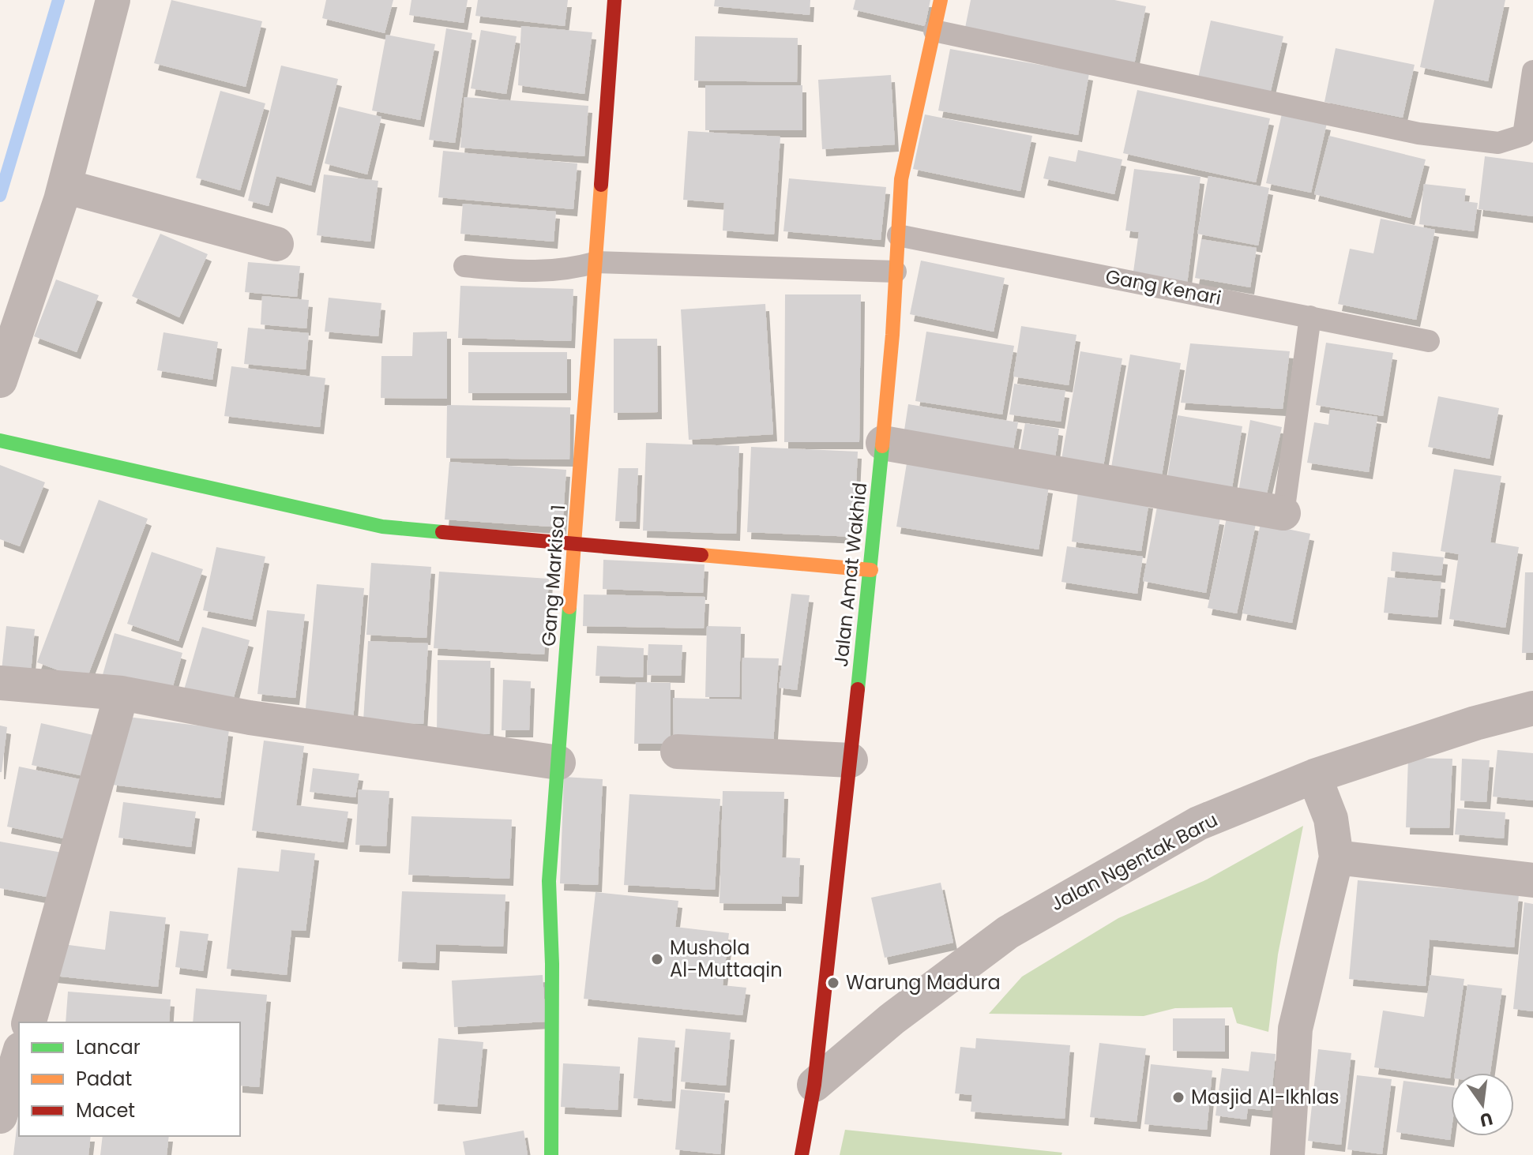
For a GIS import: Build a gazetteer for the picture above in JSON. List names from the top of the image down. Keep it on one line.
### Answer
{"streets":{"street":["Jalan Amat Wakhid","Gang Markisa 1","Jalan Ngentak Baru"],"lane":["Gang Kenari"]},"crossings":[["Gang Kenari","Jalan Amat Wakhid"],["Jalan Amat Wakhid","Jalan Ngentak Baru"]],"places":["Mushola Al-Muttaqin","Warung Madura","Masjid Al-Ikhlas"],"legend":["Lancar","Padat","Macet"],"north":"bottom"}
